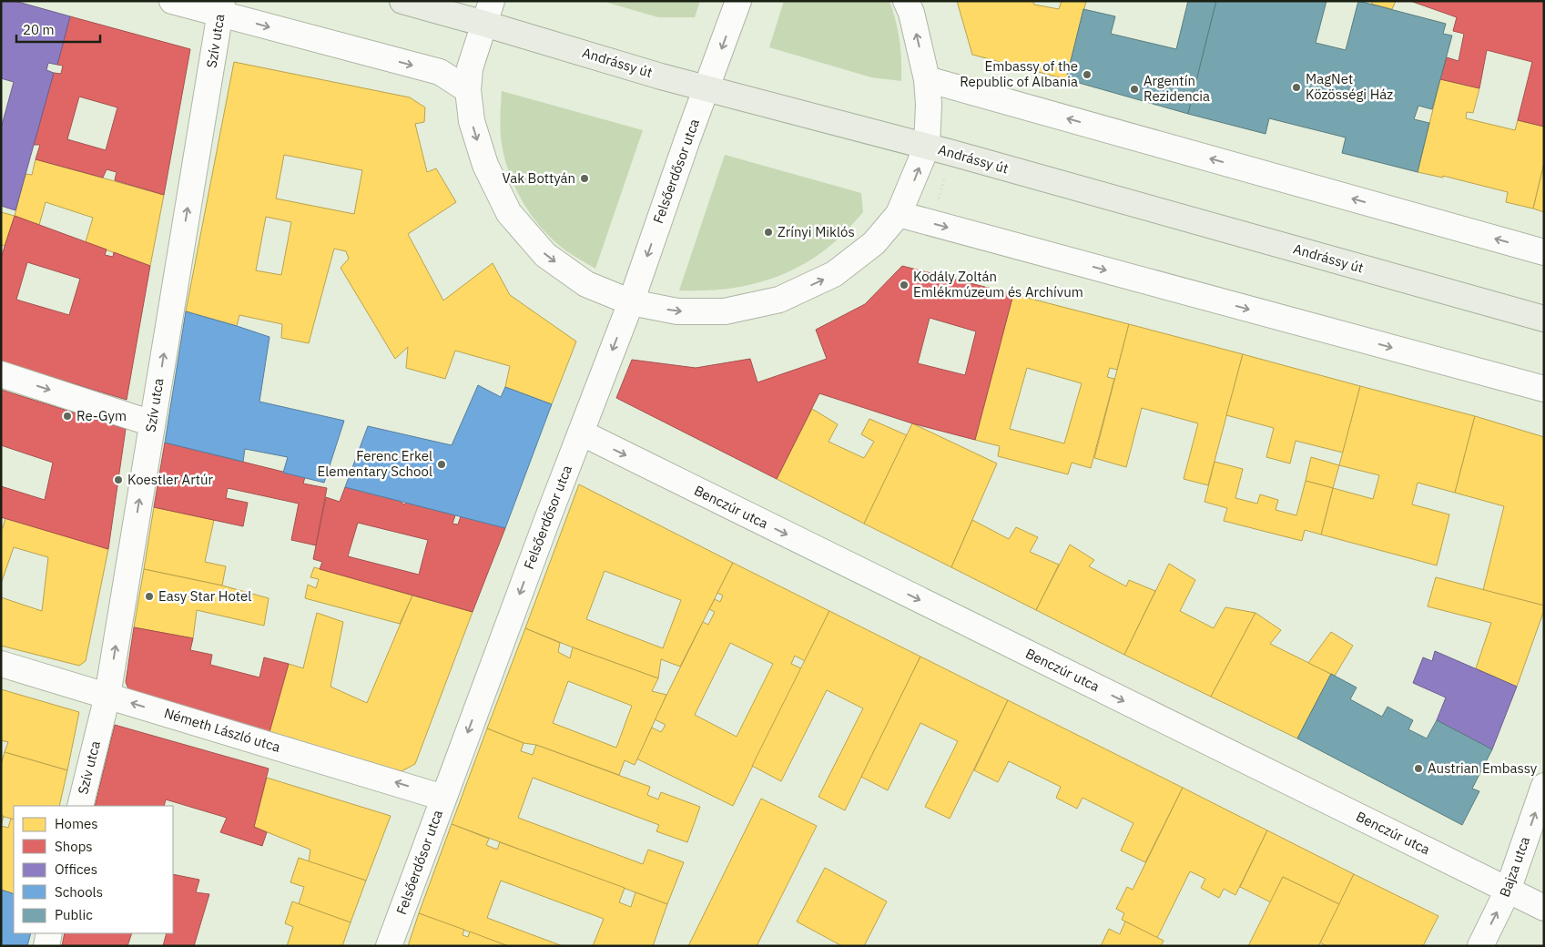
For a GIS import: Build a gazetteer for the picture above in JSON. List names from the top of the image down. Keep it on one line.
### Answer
{"streets":{"main road":["Andrássy út"],"street":["Szív utca","Felsőerdősor utca","Benczúr utca","Németh László utca","Bajza utca"]},"crossings":[["Szív utca","Németh László utca"],["Andrássy út","Felsőerdősor utca"],["Felsőerdősor utca","Benczúr utca"],["Felsőerdősor utca","Németh László utca"],["Benczúr utca","Bajza utca"]],"one_way":["Szív utca","Felsőerdősor utca","Benczúr utca","Németh László utca","Bajza utca"],"places":["Embassy of the Republic of Albania","MagNet Közösségi Ház","Argentín Rezidencia","Vak Bottyán","Zrínyi Miklós","Kodály Zoltán Emlékmúzeum és Archívum","Re-Gym","Ferenc Erkel Elementary School","Koestler Artúr","Easy Star Hotel","Austrian Embassy"],"legend":["Homes","Shops","Offices","Schools","Public"],"scale_bar":"20 m"}
